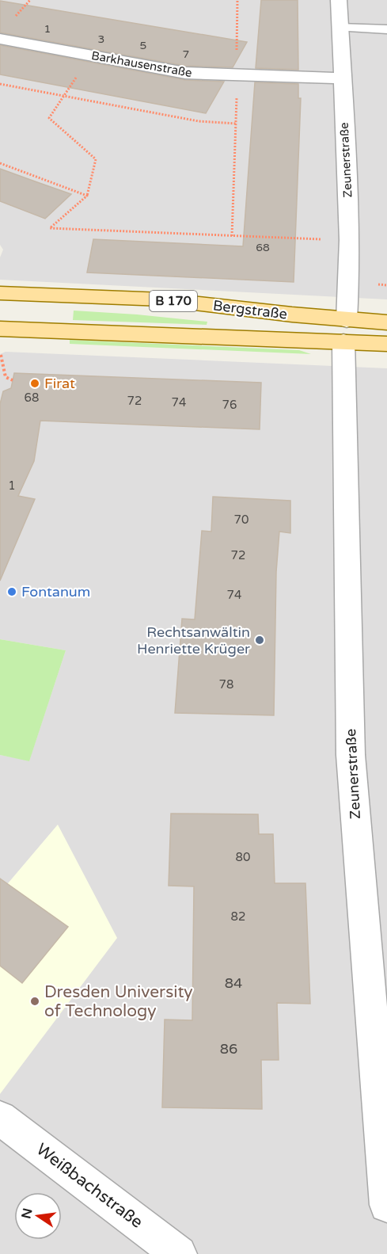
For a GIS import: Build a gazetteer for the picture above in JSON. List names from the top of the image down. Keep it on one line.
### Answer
{"streets":{"main road":["B 170","Bergstraße"],"street":["Barkhausenstraße","Zeunerstraße","Weißbachstraße"]},"crossings":[["Barkhausenstraße","Zeunerstraße"],["Zeunerstraße","B 170"],["Zeunerstraße","Bergstraße"],["B 170","Bergstraße"]],"places":["Firat","Fontanum","Rechtsanwältin Henriette Krüger","Dresden University of Technology"],"house_numbers":["1","3","5","7","68","68","72","74","76","1","70","72","74","78","80","82","84","86"],"north":"left"}
